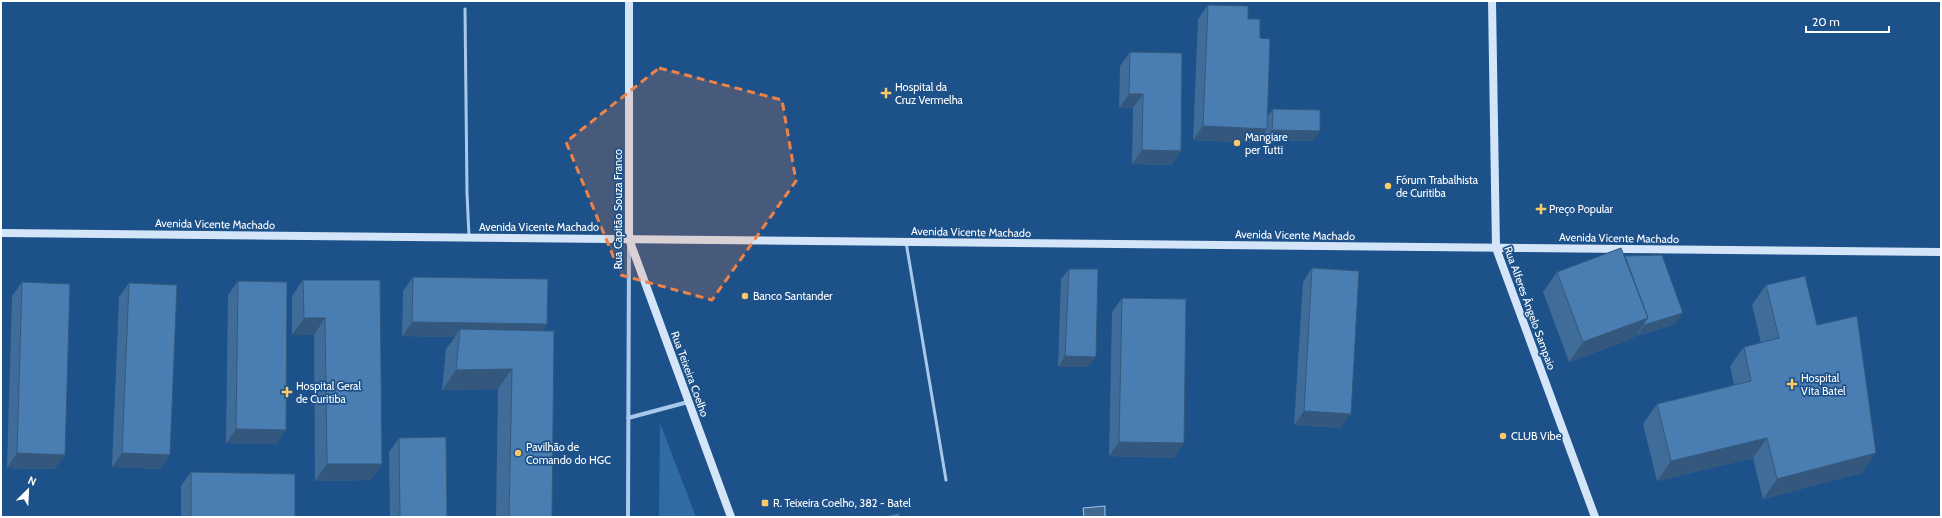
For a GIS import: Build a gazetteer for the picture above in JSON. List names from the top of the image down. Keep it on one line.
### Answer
{"streets":{"street":["Rua Capitão Souza Franco","Avenida Vicente Machado","Rua Alferes Ângelo Sampaio","Rua Teixeira Coelho"]},"crossings":[["Rua Capitão Souza Franco","Avenida Vicente Machado"],["Rua Capitão Souza Franco","Rua Teixeira Coelho"],["Avenida Vicente Machado","Rua Alferes Ângelo Sampaio"],["Avenida Vicente Machado","Rua Teixeira Coelho"]],"places":{"health":["Hospital da Cruz Vermelha","Preço Popular","Hospital Vita Batel","Hospital Geral de Curitiba"],"other":["Mangiare per Tutti","Fórum Trabalhista de Curitiba","Banco Santander","CLUB Vibe","Pavilhão de Comando do HGC"],"transit":["R. Teixeira Coelho, 382 - Batel"]},"scale_bar":"20 m","north":"top right"}
